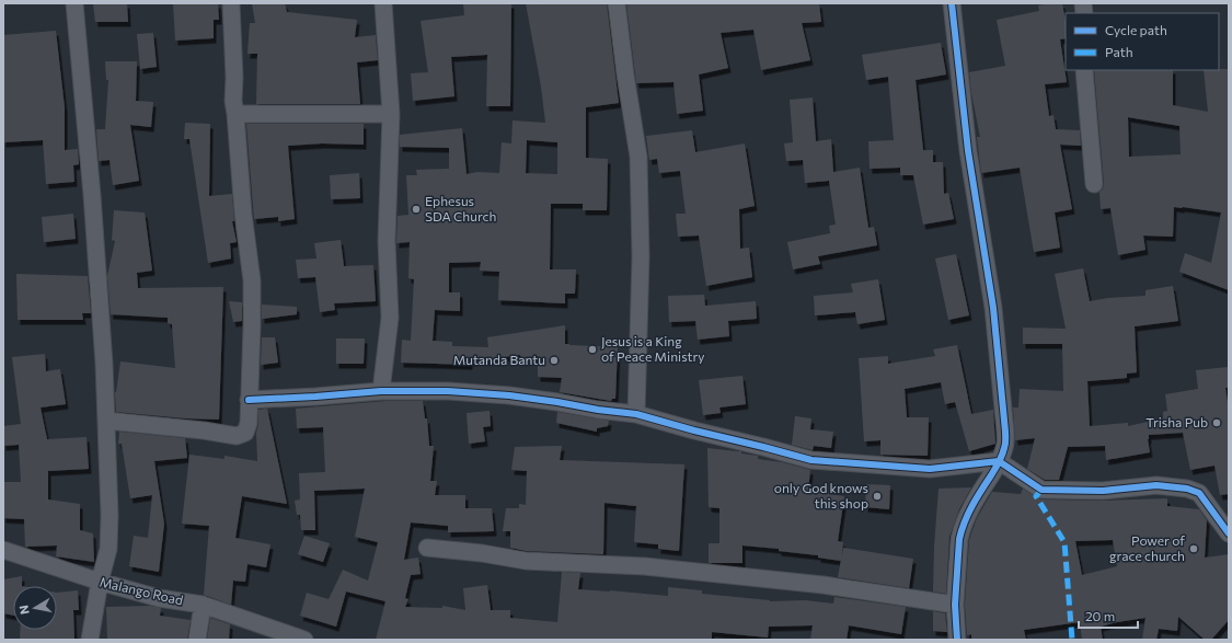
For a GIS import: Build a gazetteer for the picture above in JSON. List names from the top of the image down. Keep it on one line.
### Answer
{"streets":{"street":["Malango Road"]},"places":["Ephesus SDA Church","Jesus is a King of Peace Ministry","Mutanda Bantu","Trisha Pub","only God knows this shop","Power of grace church"],"legend":["Cycle path","Path"],"scale_bar":"20 m","north":"left"}
